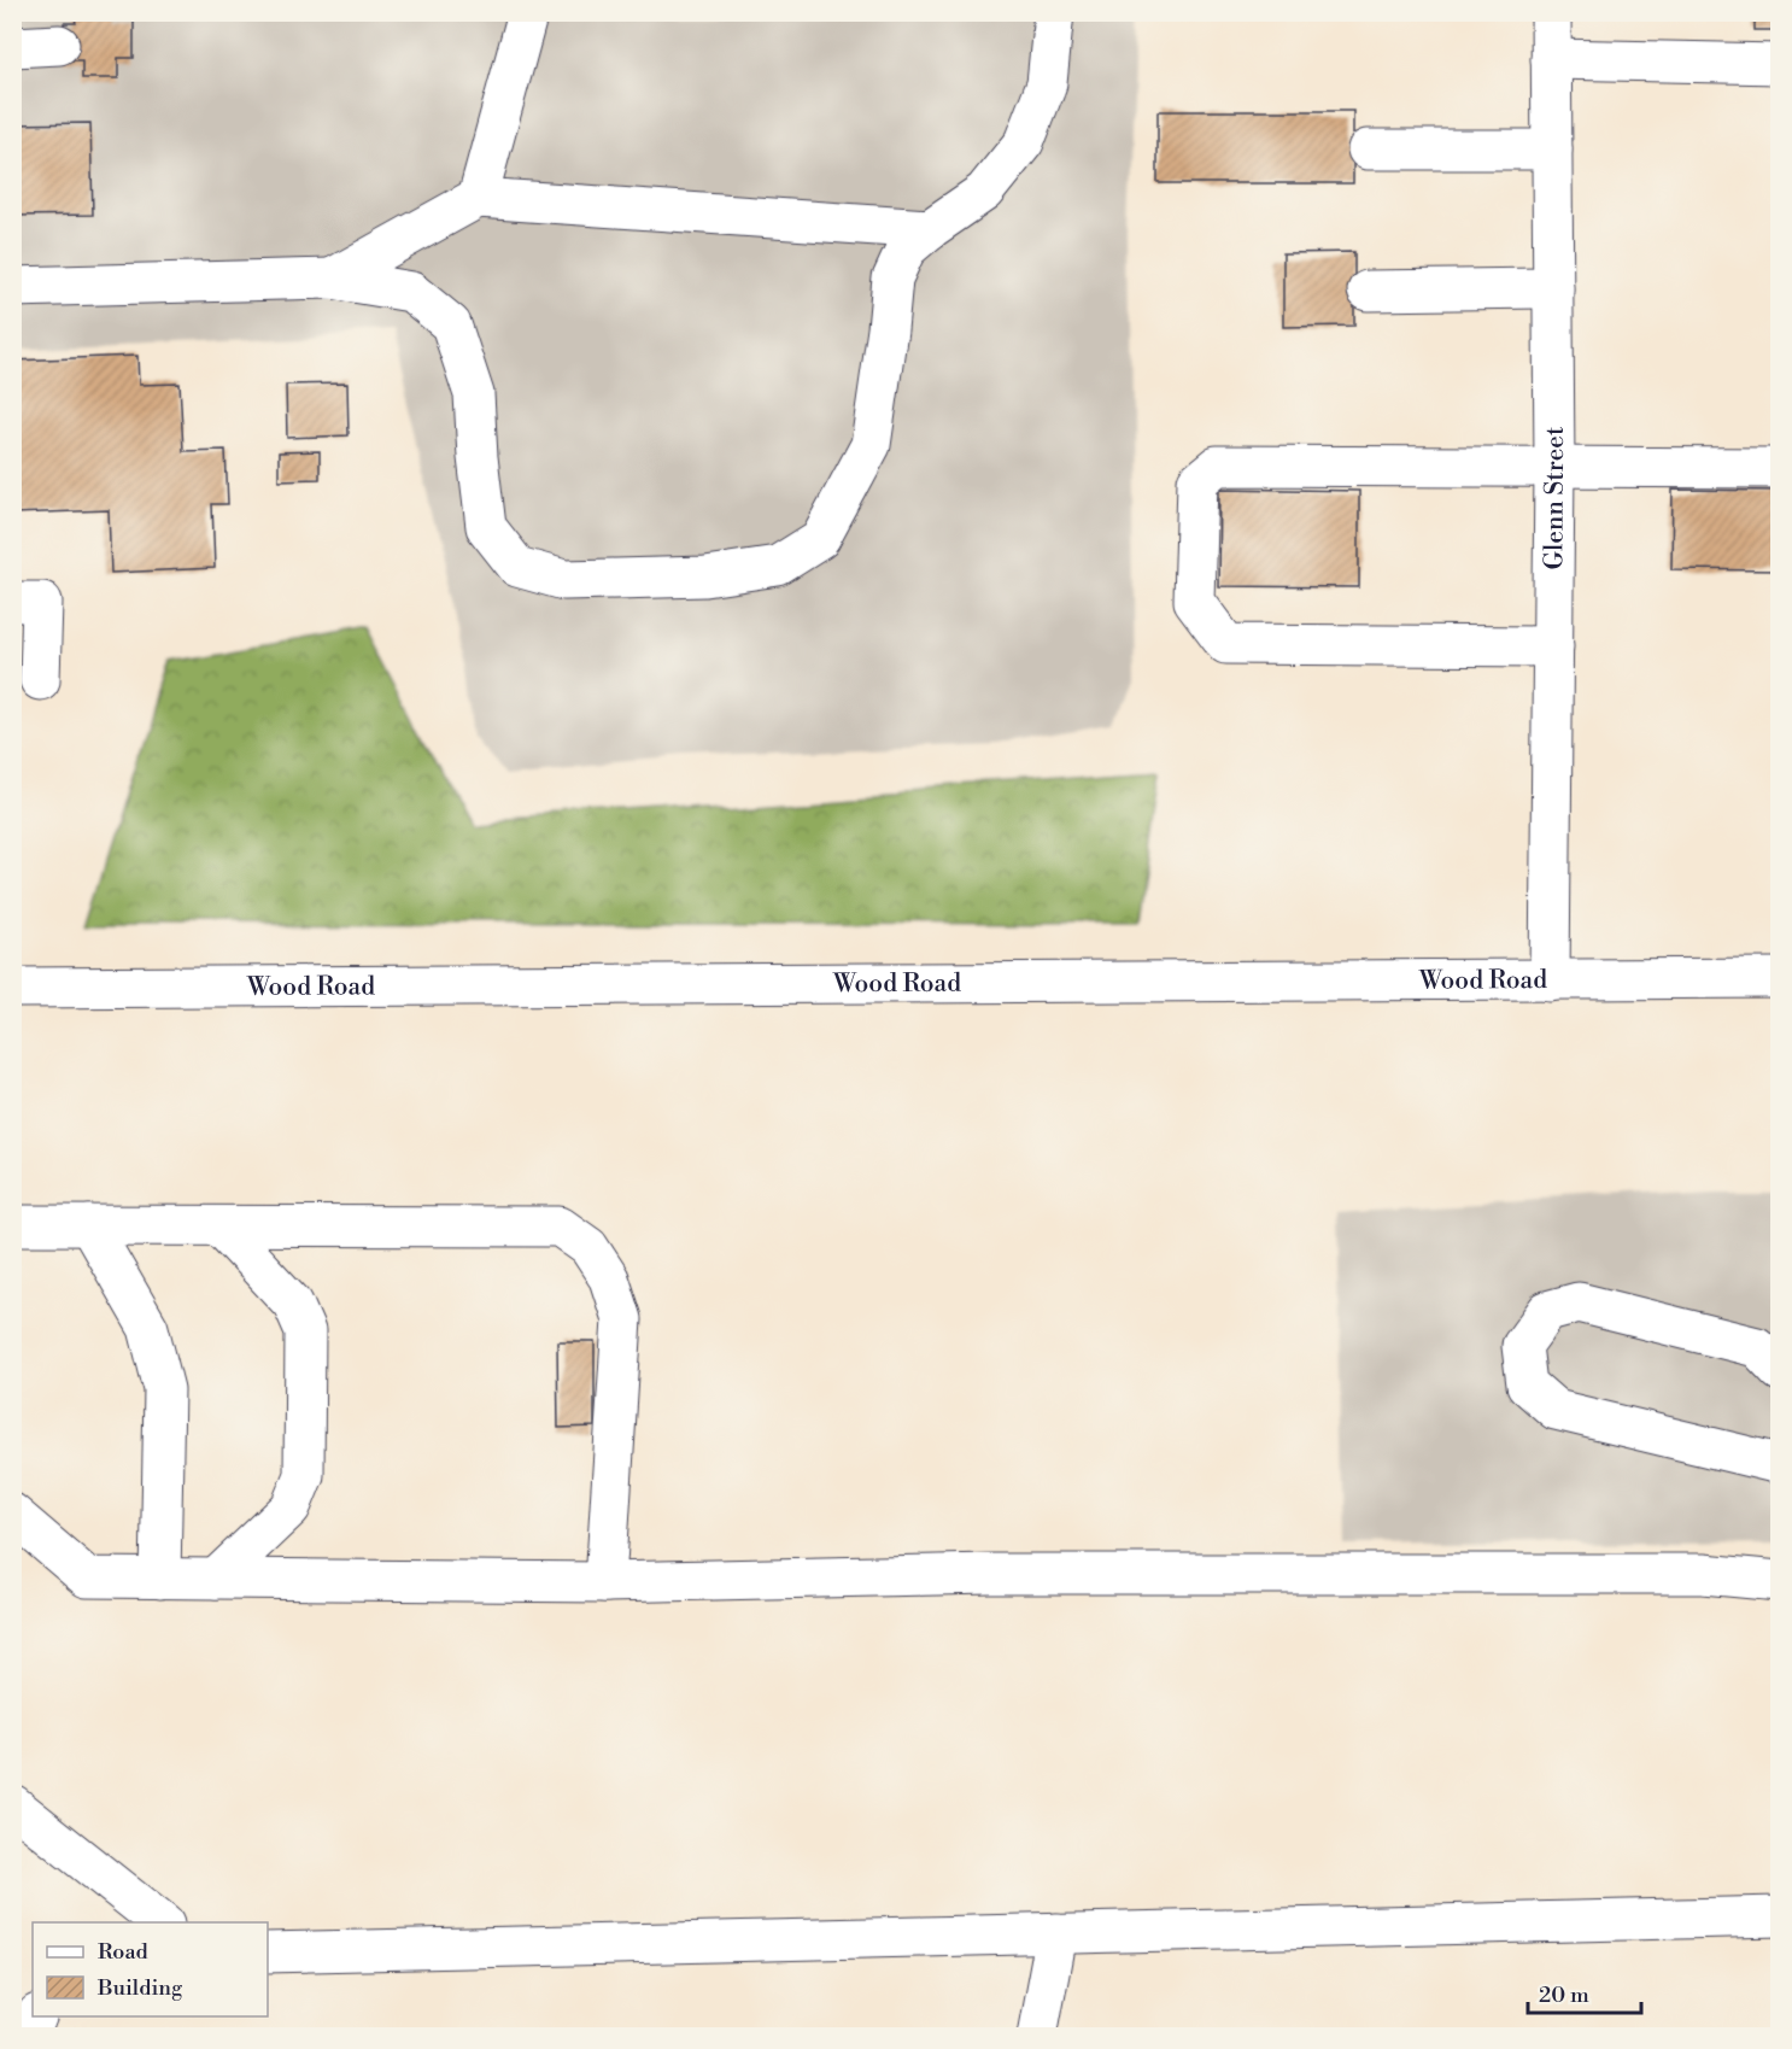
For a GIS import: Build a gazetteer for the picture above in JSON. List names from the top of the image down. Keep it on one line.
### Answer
{"streets":{"street":["Glenn Street","Wood Road"]},"crossings":[["Glenn Street","Wood Road"]],"legend":["Road","Building"],"scale_bar":"20 m"}
